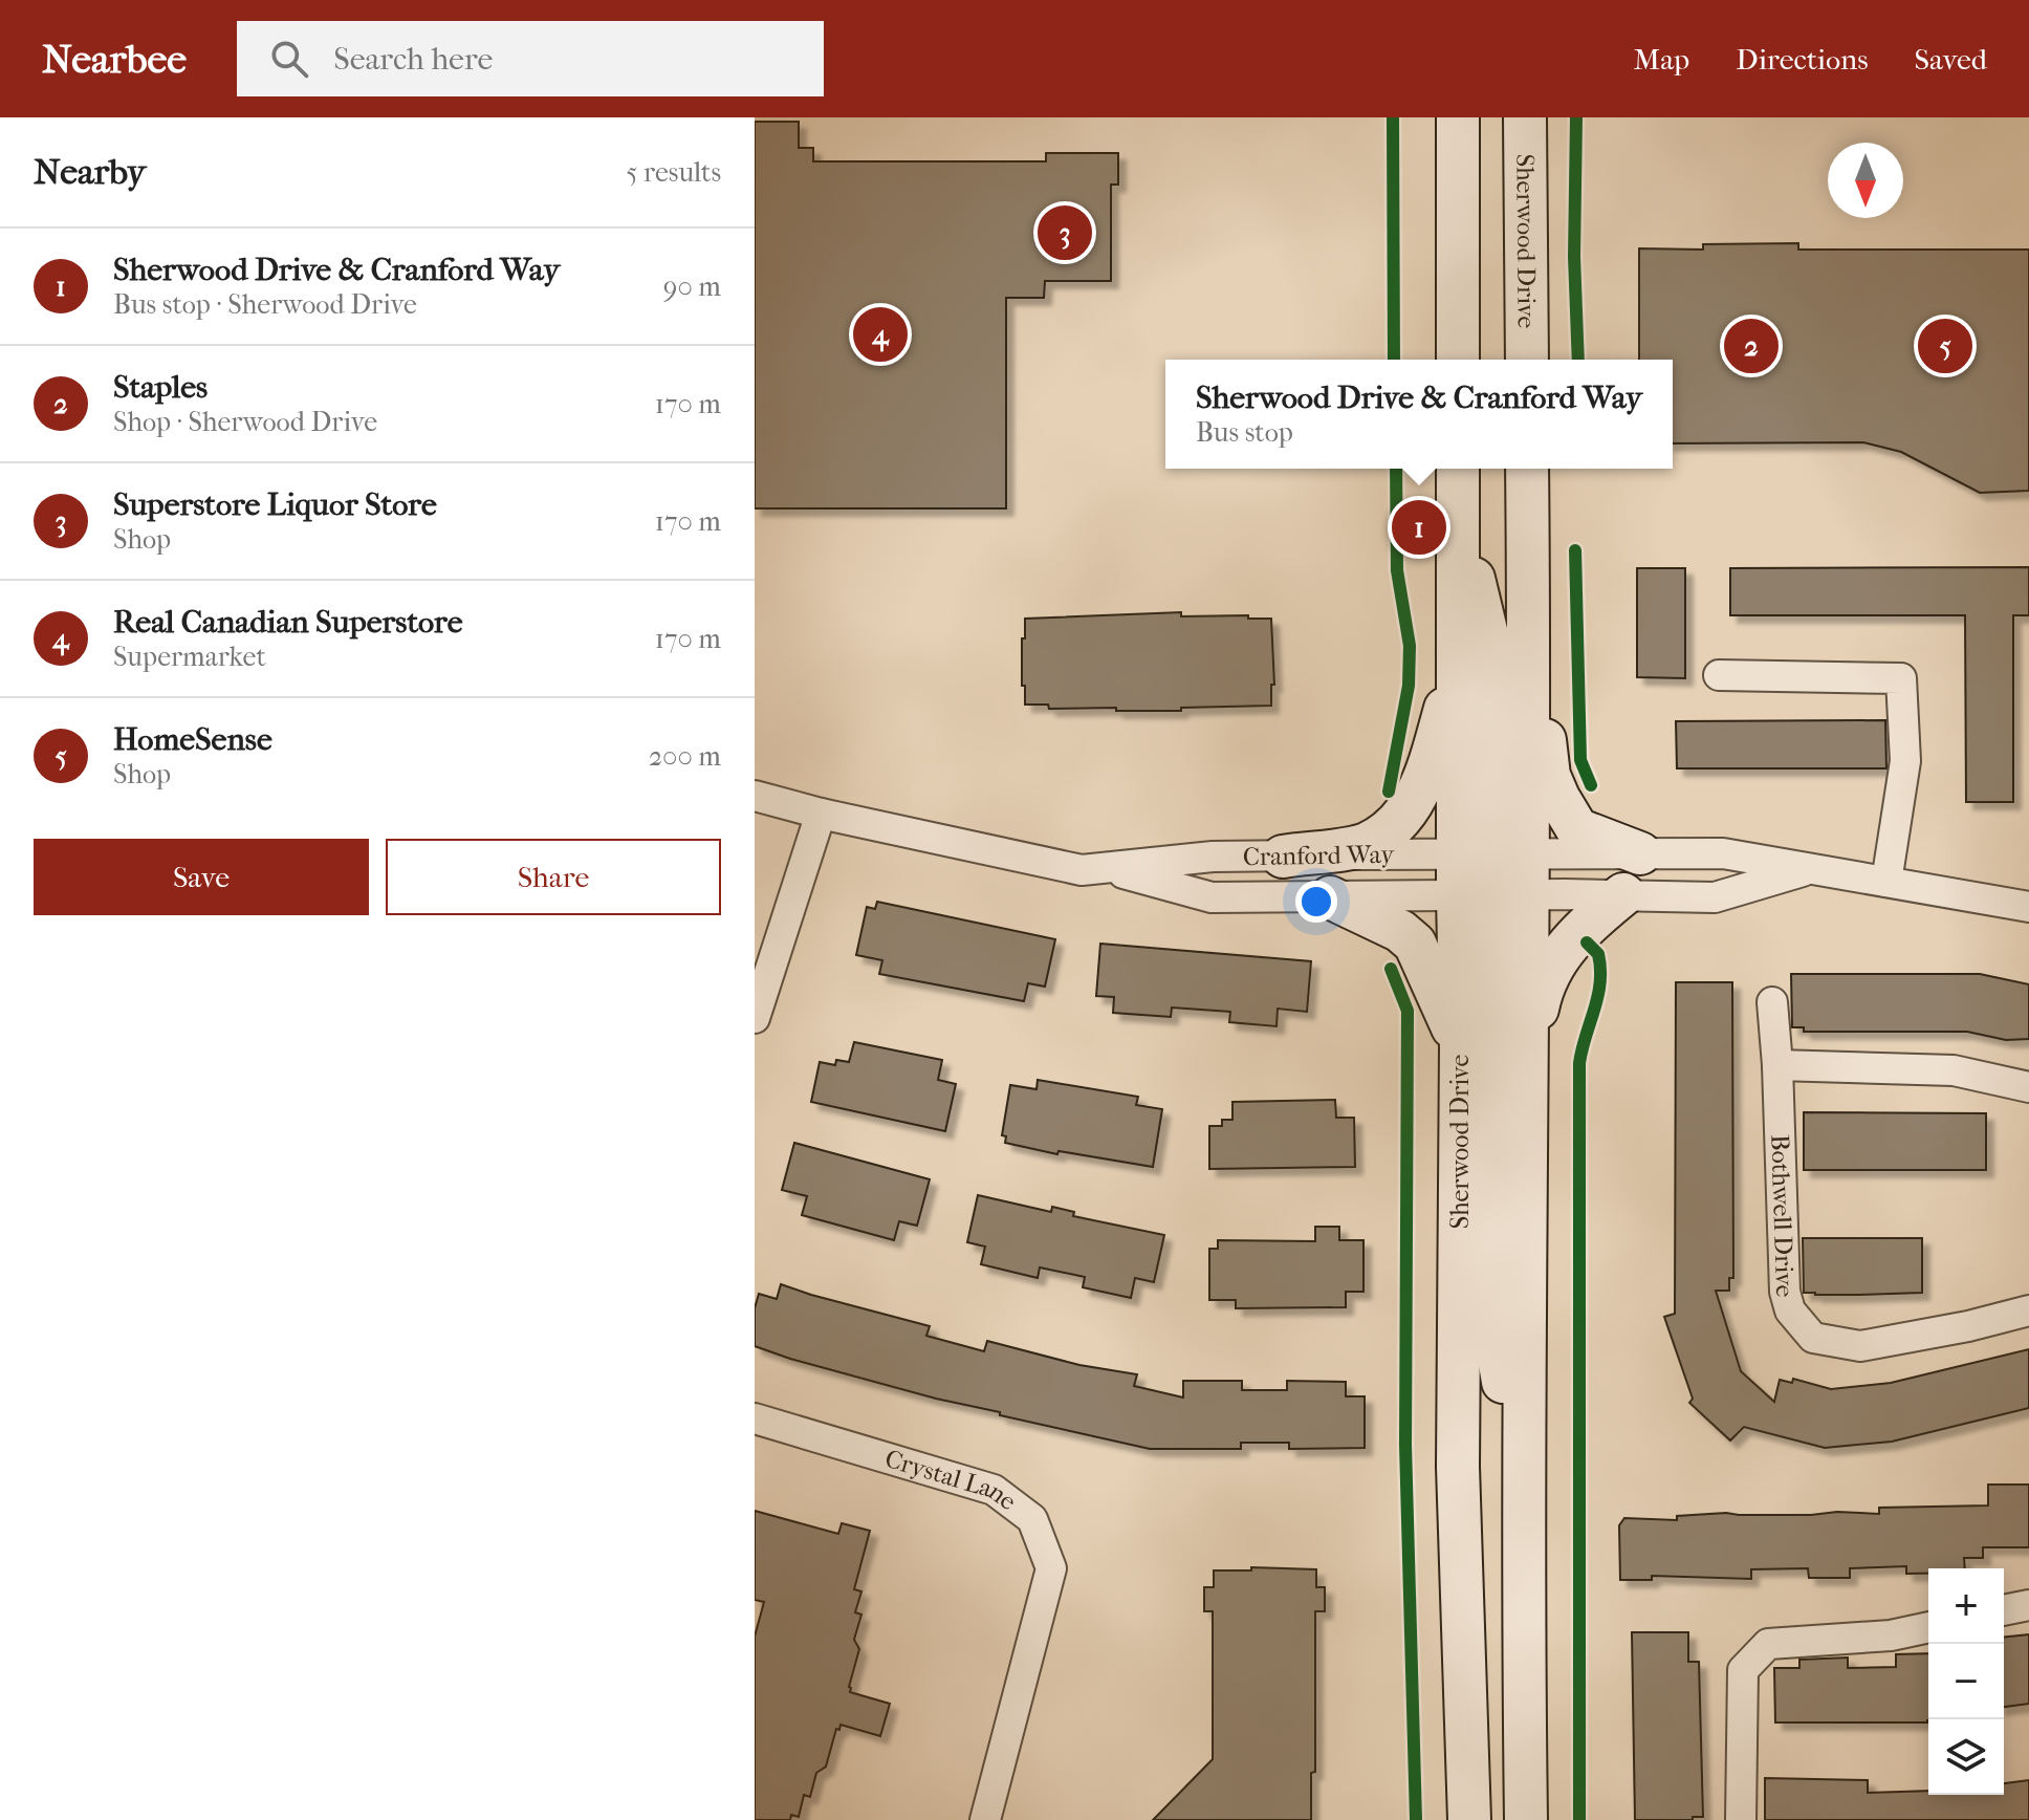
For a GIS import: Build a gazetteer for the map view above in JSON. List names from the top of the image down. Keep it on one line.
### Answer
{"streets":{"main road":["Sherwood Drive"],"street":["Cranford Way","Bothwell Drive","Crystal Lane"]},"crossings":[["Sherwood Drive","Cranford Way"]],"north":"bottom","page":{"header":"Nearbee","search":"Search here","nav":["Map","Directions","Saved"],"heading":["Nearby","5 results"],"pins":["3","4","2","5","1"],"list":[{"mark":"1","name":"Sherwood Drive & Cranford Way","note":"Bus stop · Sherwood Drive","value":"90 m"},{"mark":"2","name":"Staples","note":"Shop · Sherwood Drive","value":"170 m"},{"mark":"3","name":"Superstore Liquor Store","note":"Shop","value":"170 m"},{"mark":"4","name":"Real Canadian Superstore","note":"Supermarket","value":"170 m"},{"mark":"5","name":"HomeSense","note":"Shop","value":"200 m"}],"popup":["Sherwood Drive & Cranford Way","Bus stop"],"buttons":["Save","Share"],"map_buttons":["+","−"]}}
